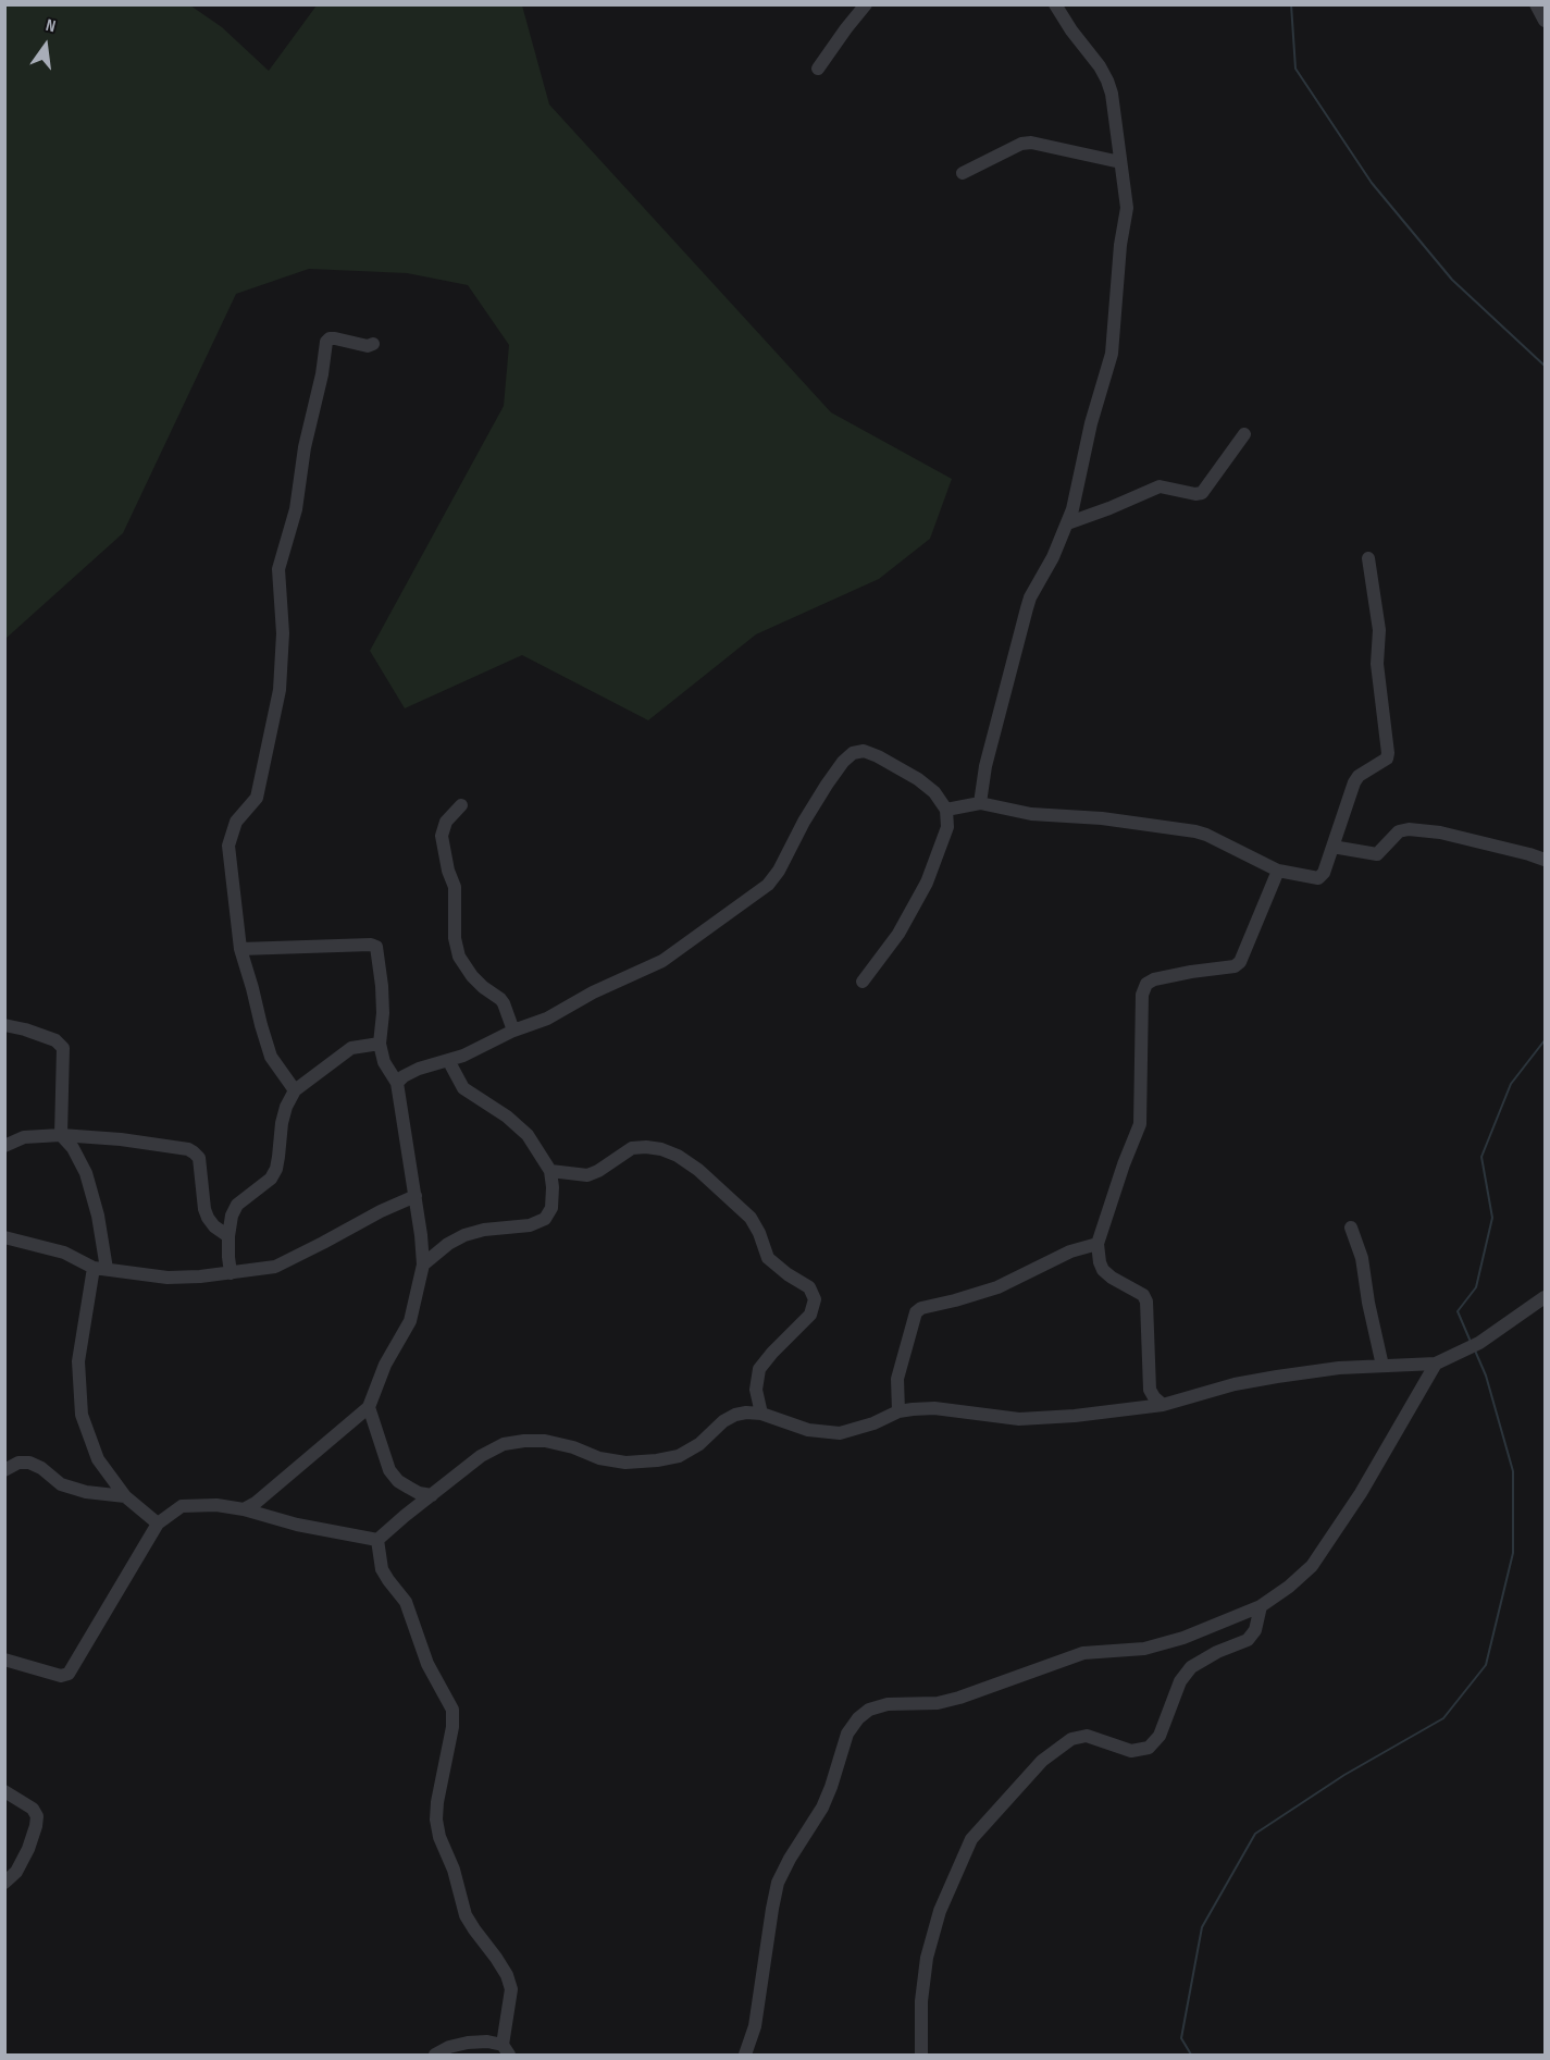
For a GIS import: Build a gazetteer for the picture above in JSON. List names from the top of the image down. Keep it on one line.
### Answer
{"north":"top"}
